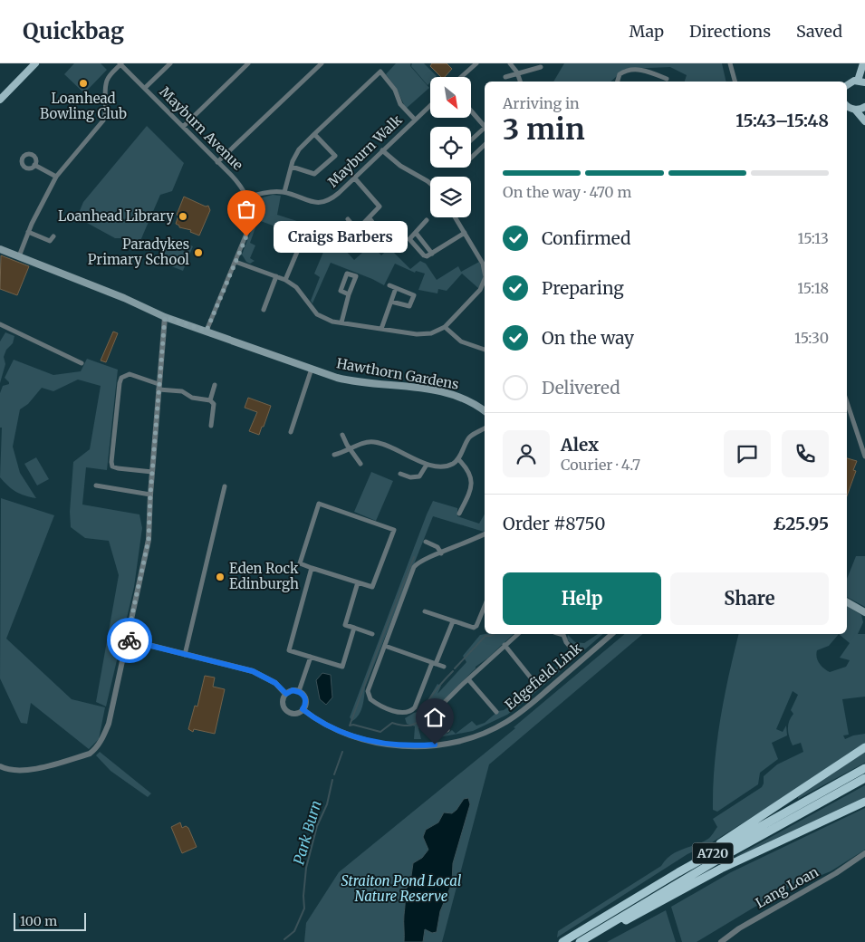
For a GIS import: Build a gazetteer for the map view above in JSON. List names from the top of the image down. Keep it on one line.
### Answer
{"streets":{"highway":["A720"],"main road":["Hawthorn Gardens"],"street":["Mayburn Avenue","Mayburn Walk","Edgefield Link","Lang Loan"]},"crossings":[["Mayburn Avenue","Mayburn Walk"],["Mayburn Avenue","Hawthorn Gardens"]],"water":["Park Burn"],"parks":["Straiton Pond Local Nature Reserve"],"places":["Loanhead Bowling Club","Loanhead Library","Craigs Barbers","Paradykes Primary School","Eden Rock Edinburgh"],"scale_bar":"100 m","north":"bottom right","page":{"header":"Quickbag","nav":["Map","Directions","Saved"],"heading":["3 min","Arriving in","15:43–15:48"],"panel":["Alex","Courier · 4.7","Order #8750","£25.95"],"bar":"On the way · 470 m","list":[["Confirmed","15:13"],["Preparing","15:18"],["On the way","15:30"],"Delivered"],"bubble":"Craigs Barbers","buttons":["Help","Share"],"scale":"100 m"}}
